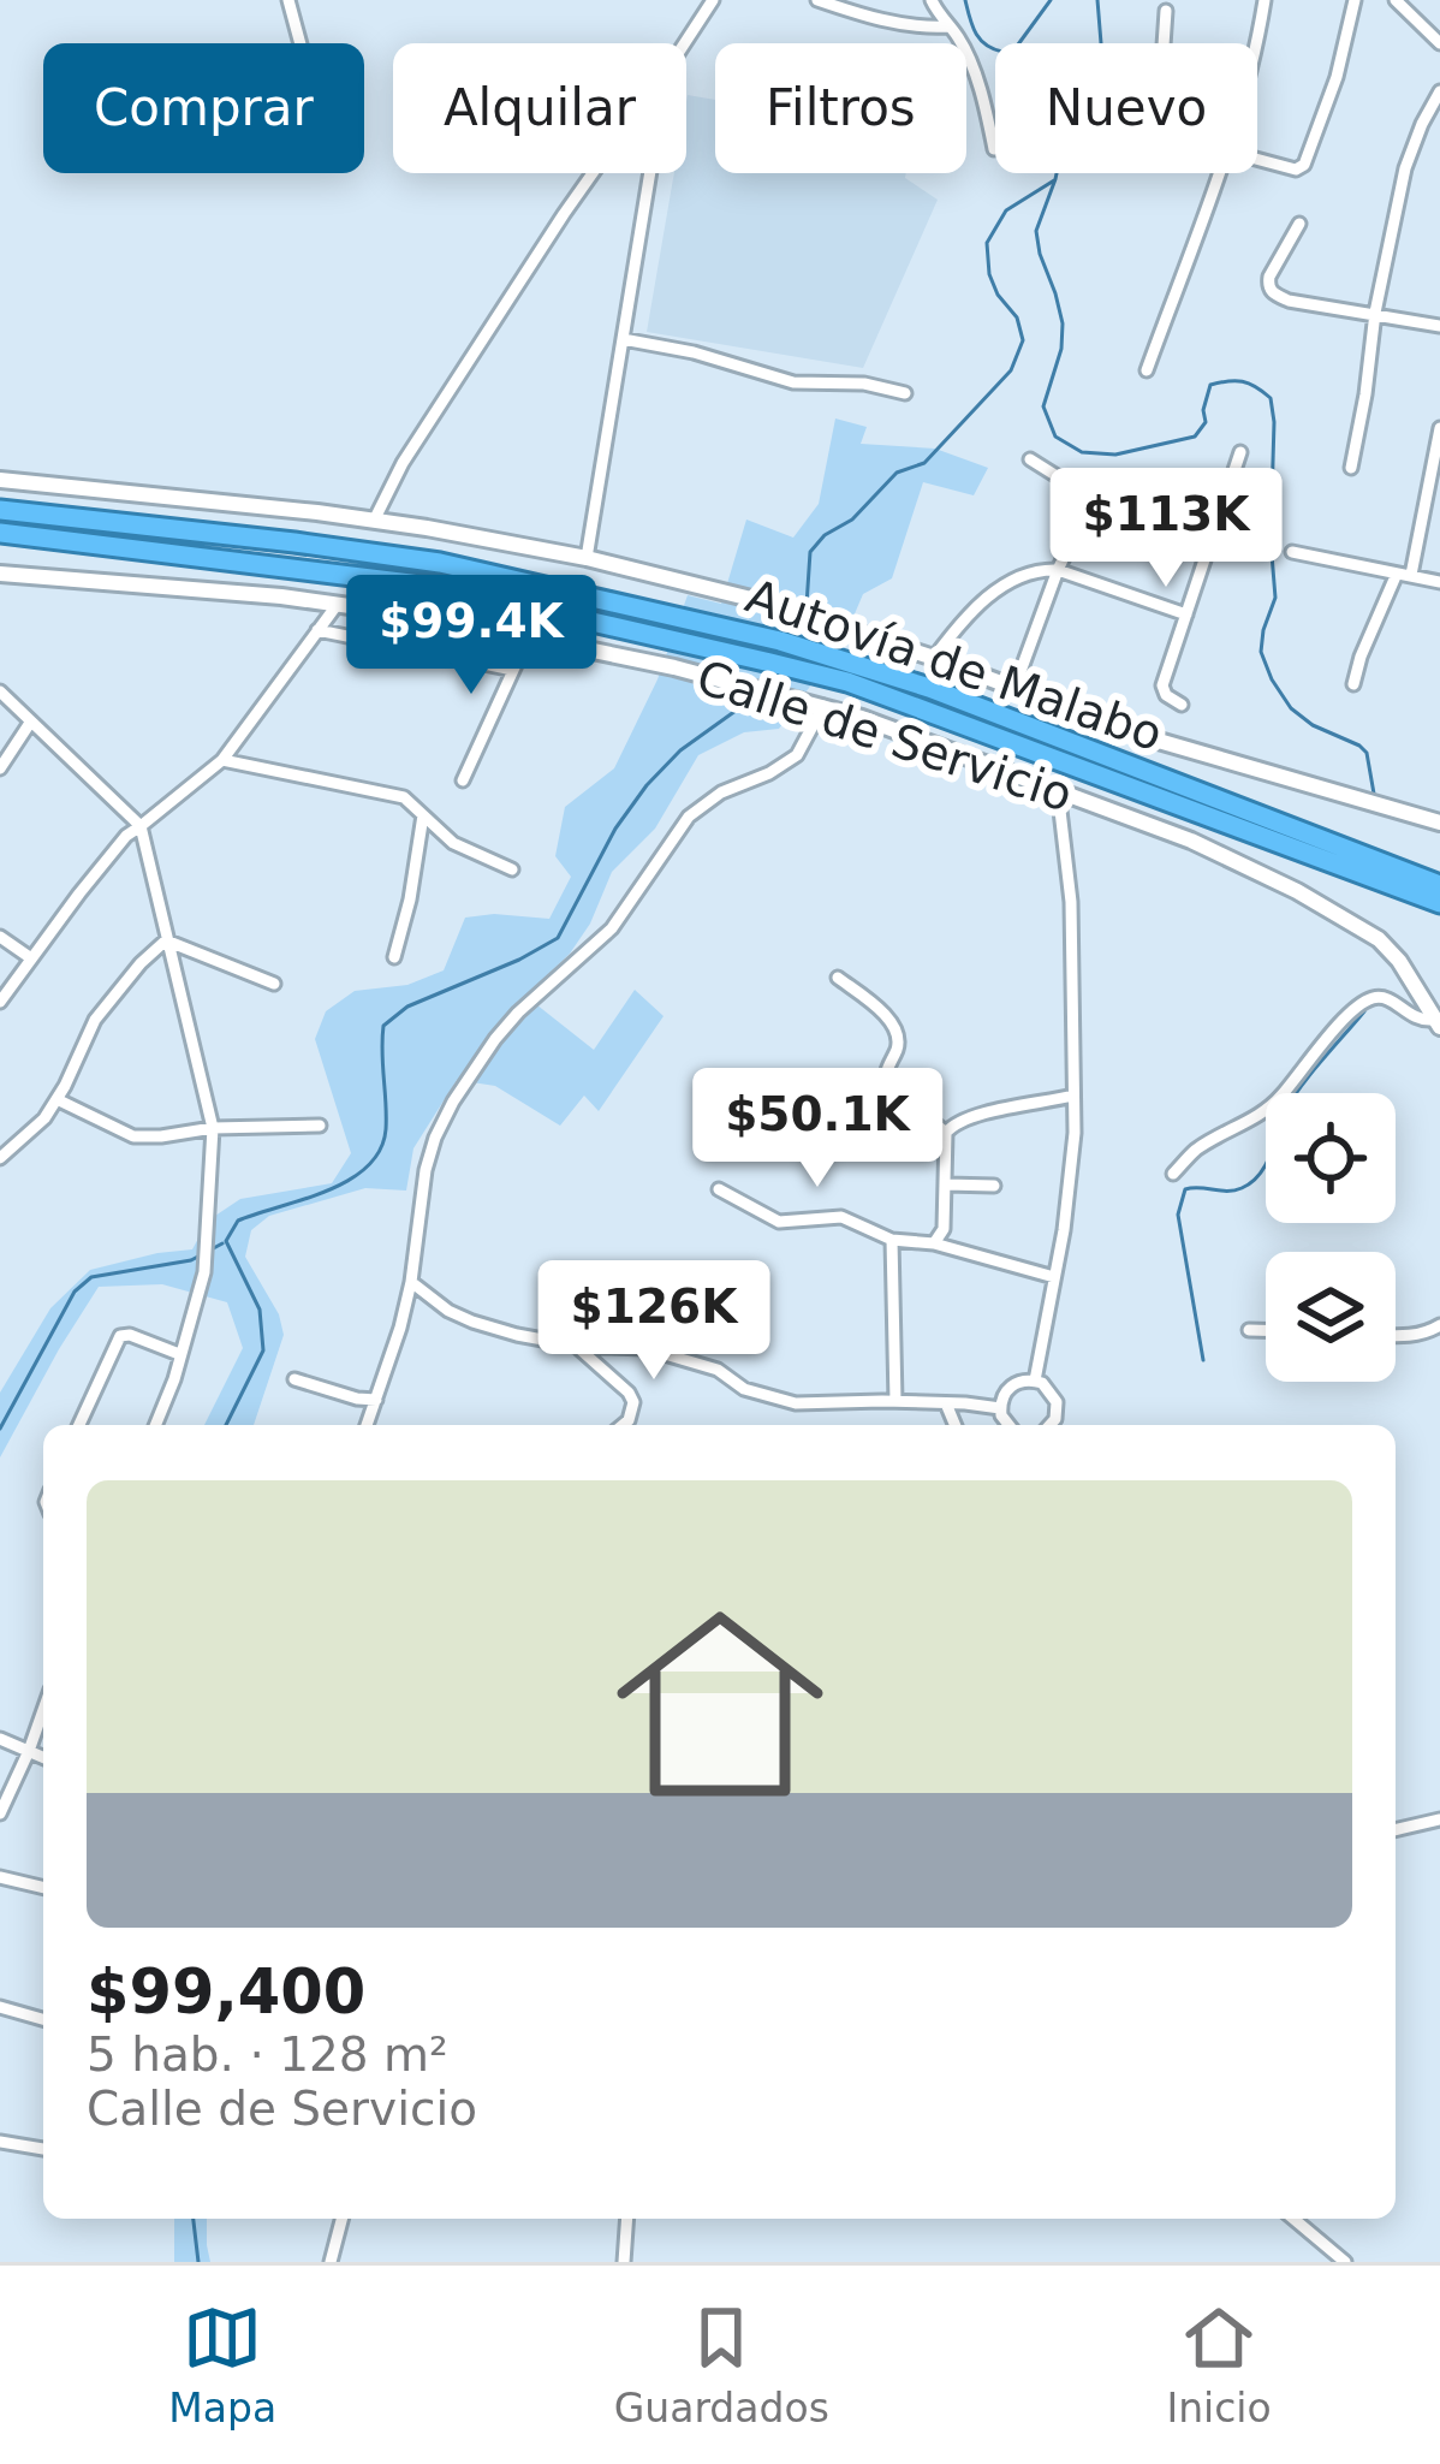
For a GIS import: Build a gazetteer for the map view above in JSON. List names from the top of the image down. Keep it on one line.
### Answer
{"streets":{"highway":["Autovía de Malabo"],"street":["Calle de Servicio"]},"page":{"chip":["Comprar","Alquilar","Filtros","Nuevo"],"price":["$113K","$99.4K","$50.1K","$126K"],"list":[{"name":"$99,400","note":"5 hab. · 128 m² · Calle de Servicio"}],"tabs":["Mapa","Guardados","Inicio"]}}
